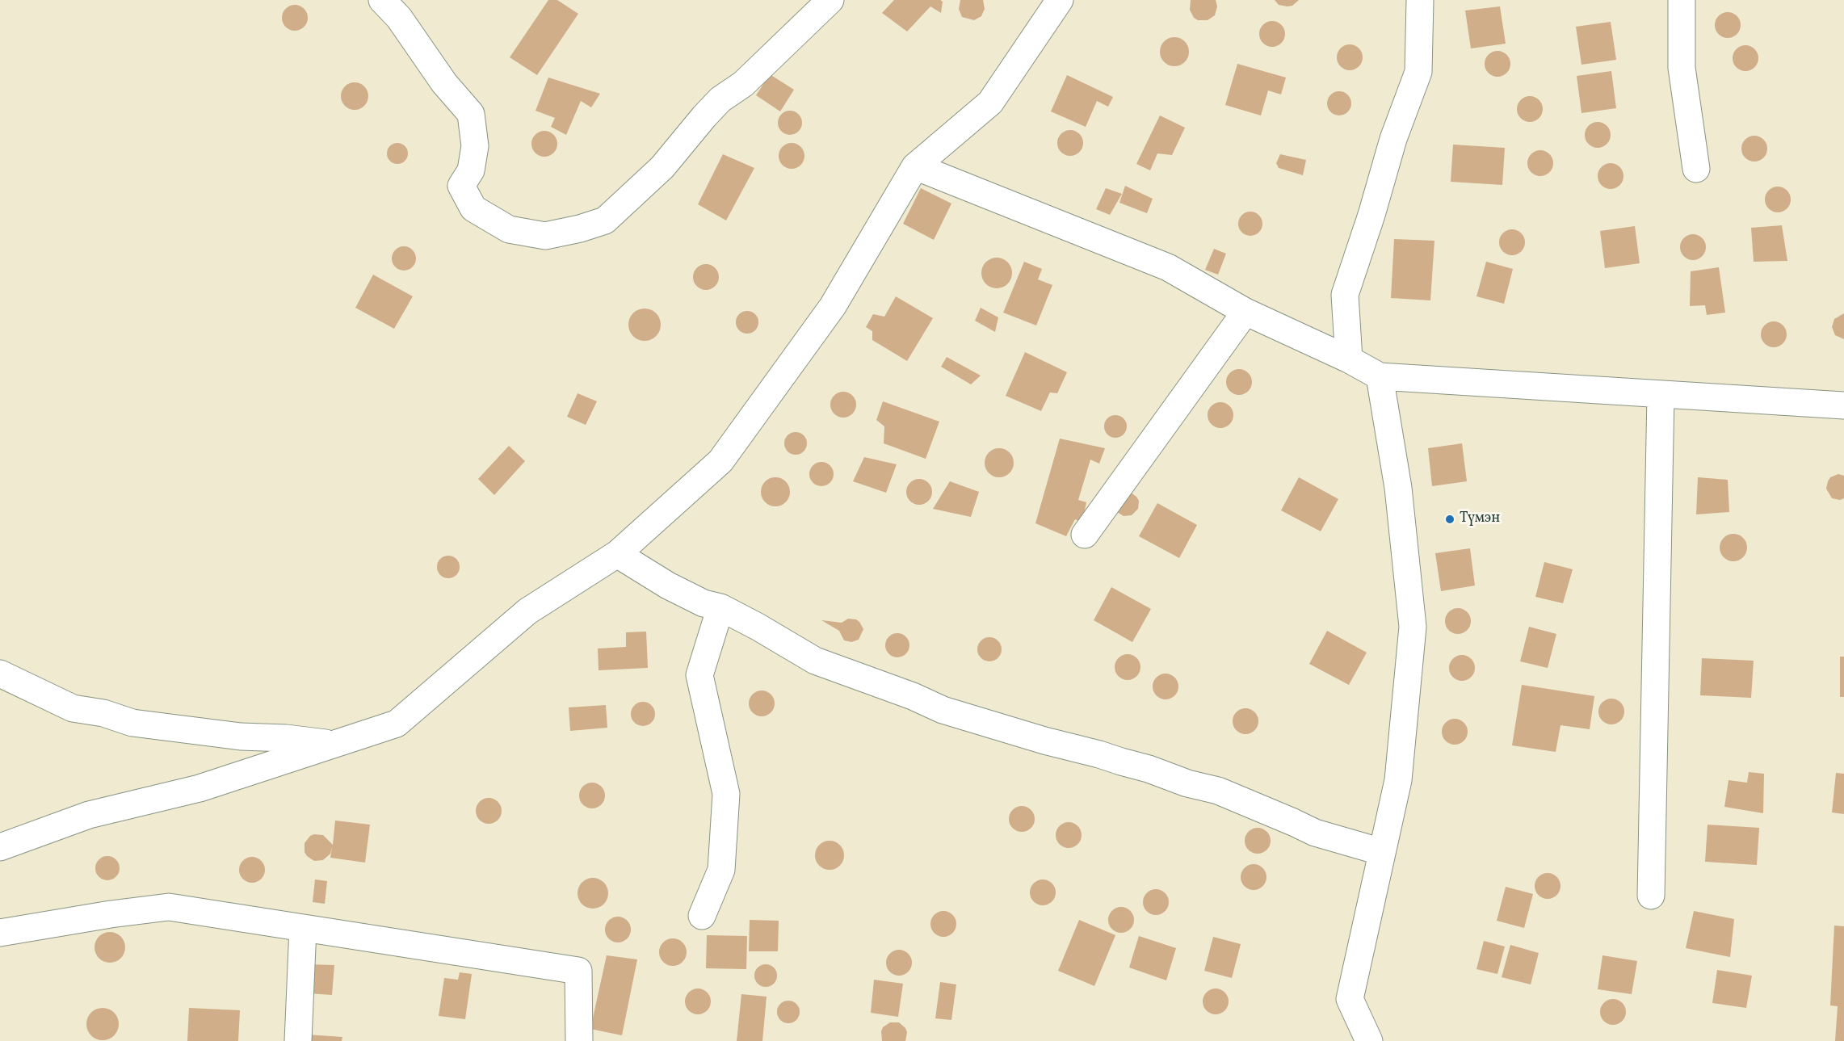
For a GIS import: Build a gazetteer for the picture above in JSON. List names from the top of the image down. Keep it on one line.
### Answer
{"places":["Түмэн"]}
